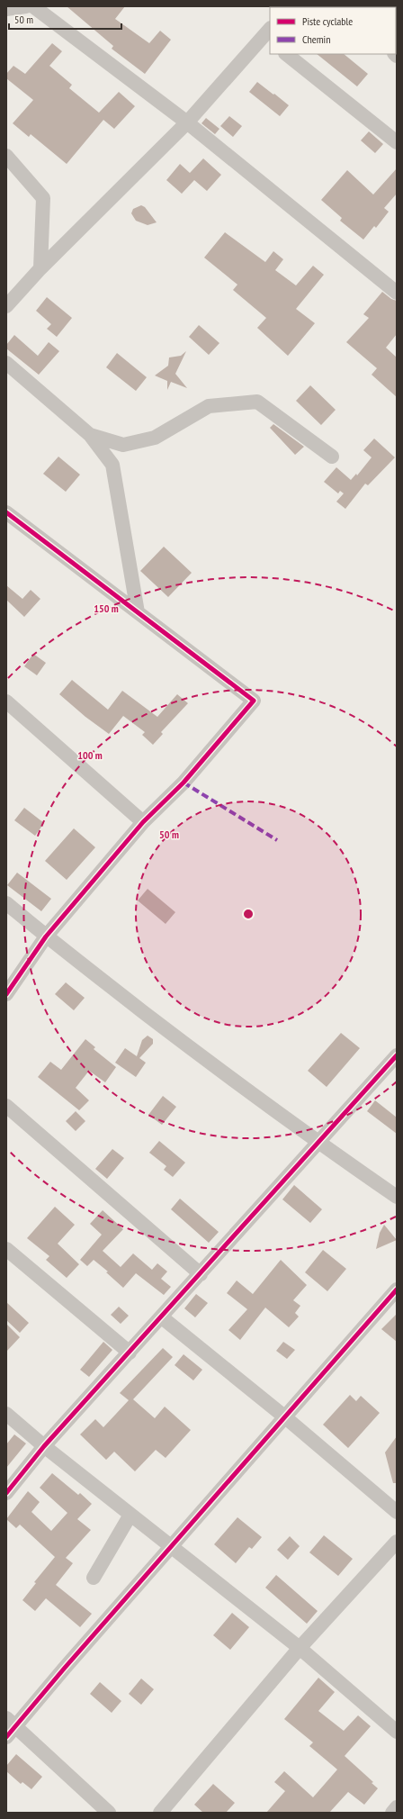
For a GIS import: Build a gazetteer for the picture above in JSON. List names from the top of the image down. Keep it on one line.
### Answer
{"legend":["Piste cyclable","Chemin"],"scale_bar":"50 m","rings":["150 m","100 m","50 m"]}
